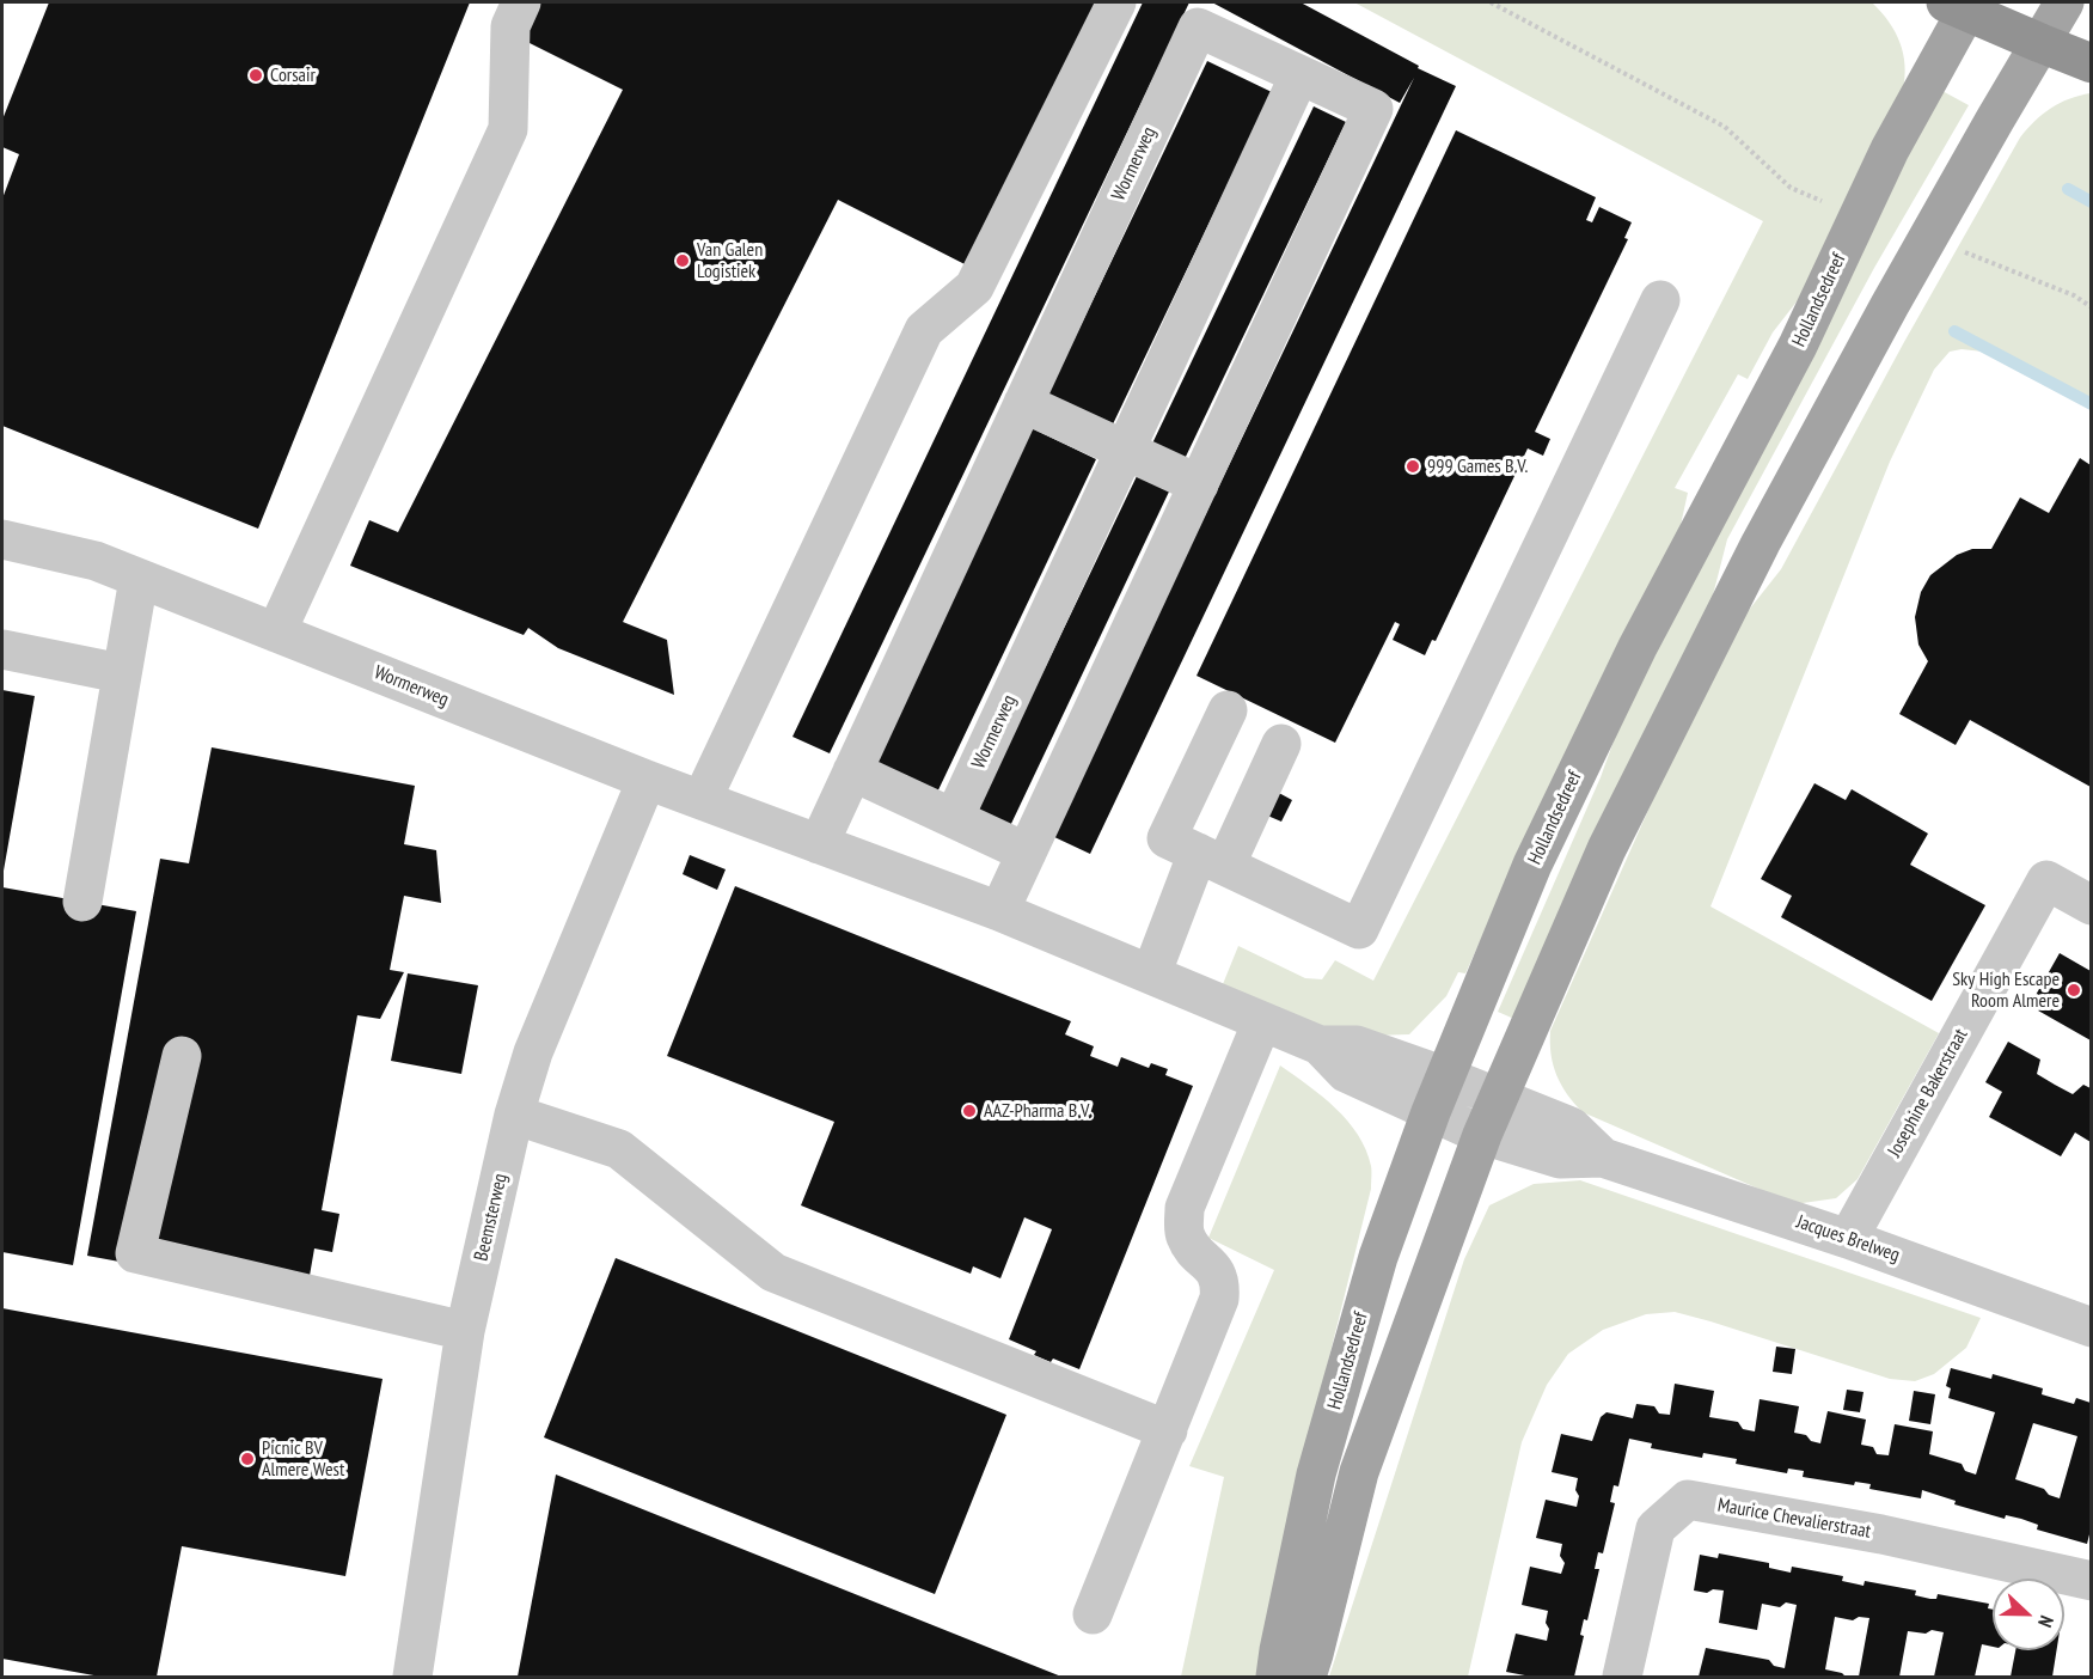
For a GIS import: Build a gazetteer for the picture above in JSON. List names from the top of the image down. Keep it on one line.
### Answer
{"streets":{"main road":["Hollandsedreef"],"street":["Wormerweg","Josephine Bakerstraat","Beemsterweg","Jacques Brelweg","Maurice Chevalierstraat"]},"crossings":[["Wormerweg","Hollandsedreef"],["Wormerweg","Beemsterweg"],["Wormerweg","Jacques Brelweg"],["Josephine Bakerstraat","Jacques Brelweg"]],"places":["Corsair","Van Galen Logistiek","999 Games B.V.","Sky High Escape Room Almere","AAZ-Pharma B.V.","Picnic BV Almere West"],"north":"right"}
